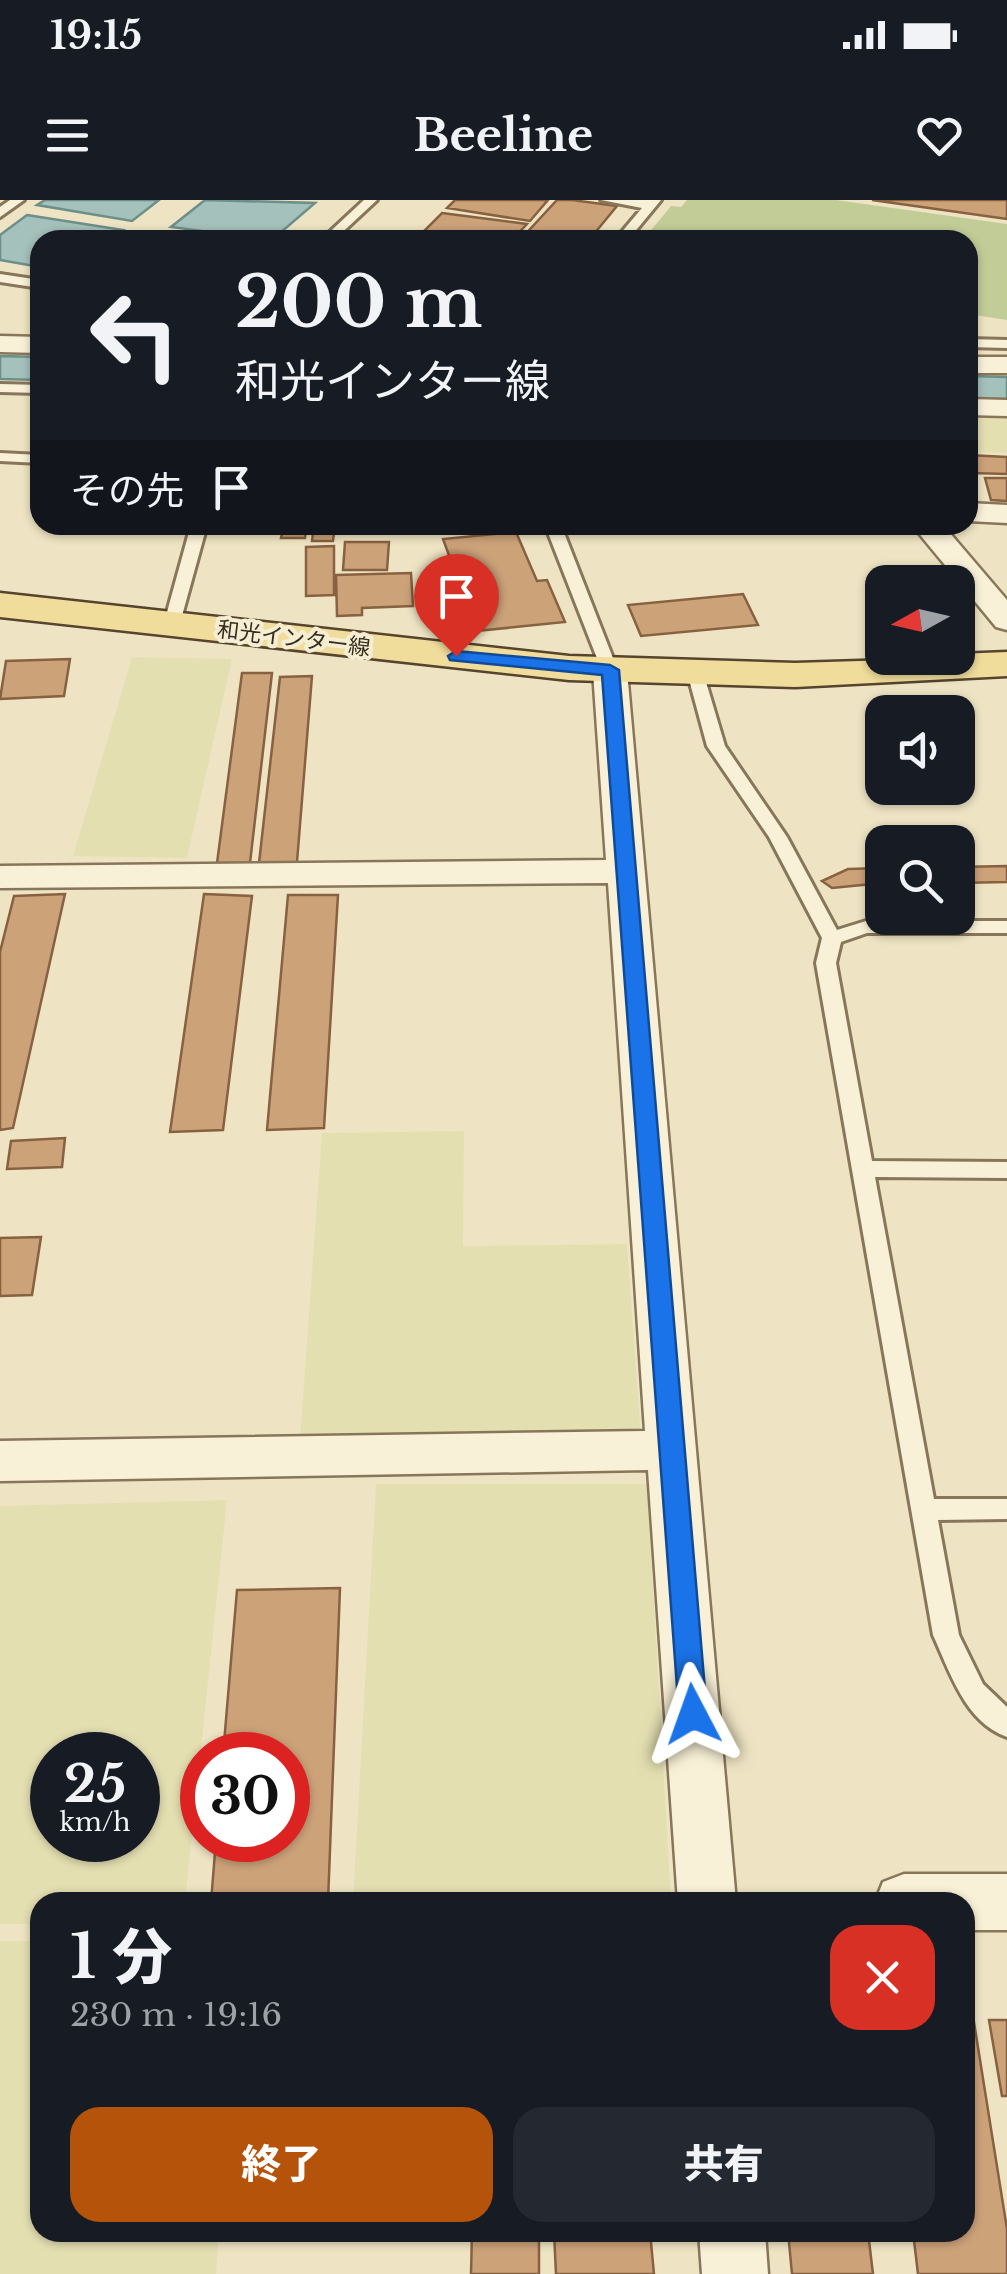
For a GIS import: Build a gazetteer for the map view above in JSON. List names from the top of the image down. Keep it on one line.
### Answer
{"streets":{"main road":["和光インター線"]},"north":"left","page":{"status":"19:15","header":"Beeline","turn":["200 m","和光インター線"],"then":"その先","speed":"25 km/h","limit":"30","heading":["1 分","230 m · 19:16"],"buttons":["終了","共有"]}}
